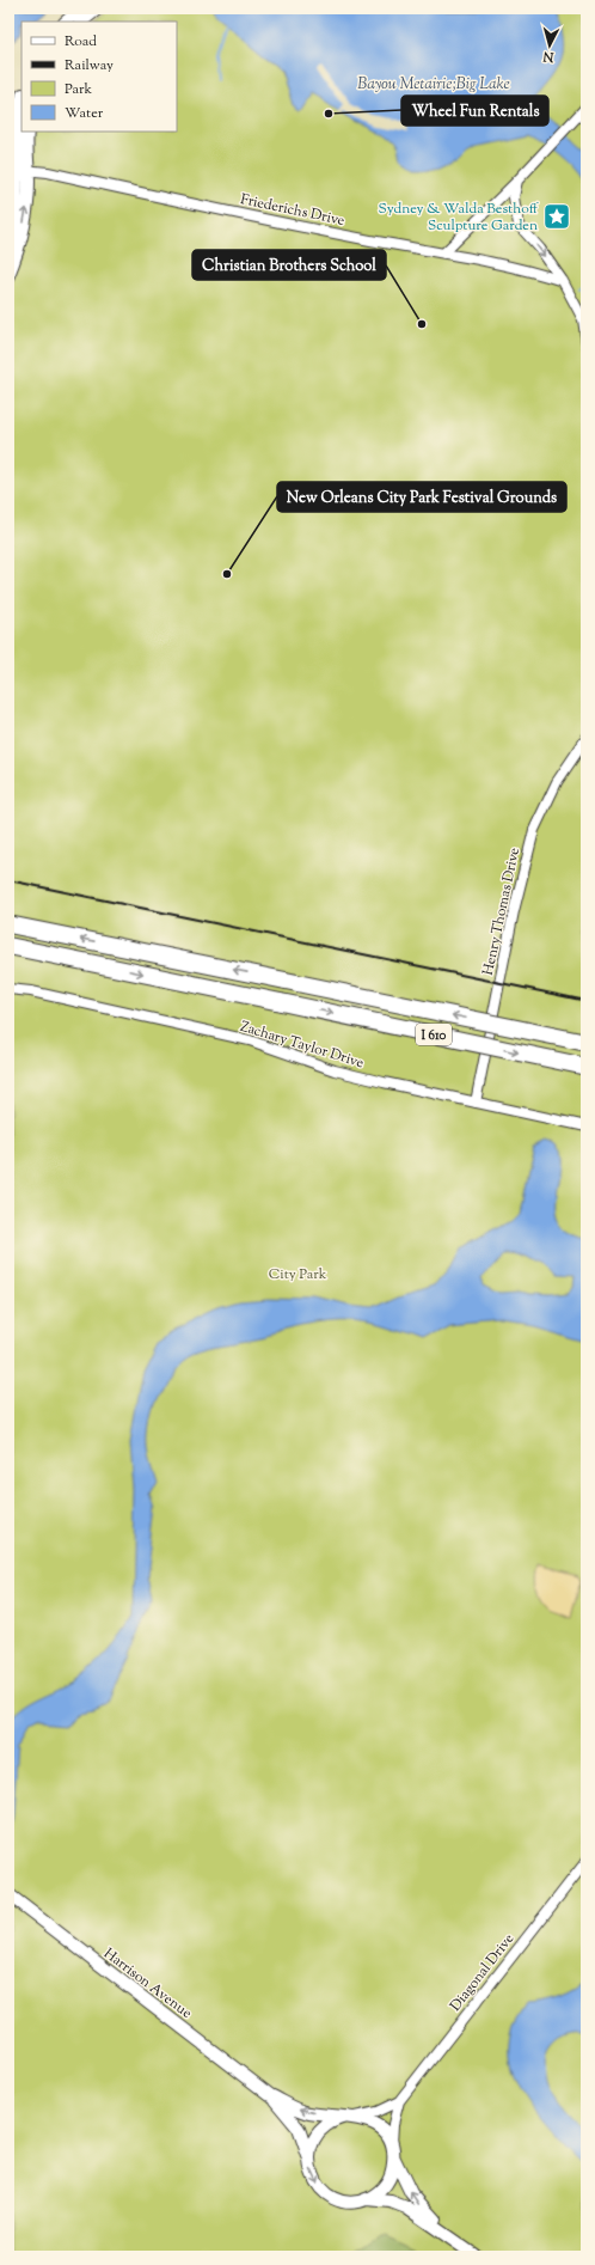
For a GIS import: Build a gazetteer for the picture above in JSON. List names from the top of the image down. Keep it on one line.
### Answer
{"streets":{"highway":["I 610"],"street":["Friederichs Drive","Henry Thomas Drive","Zachary Taylor Drive","Diagonal Drive","Harrison Avenue"]},"crossings":[["Henry Thomas Drive","Zachary Taylor Drive"],["Diagonal Drive","Harrison Avenue"]],"water":["Bayou Metairie;Big Lake"],"parks":["City Park"],"places":{"other":["Wheel Fun Rentals","Christian Brothers School","New Orleans City Park Festival Grounds"],"place":["Sydney & Walda Besthoff Sculpture Garden"]},"legend":["Road","Railway","Park","Water"],"north":"bottom"}
